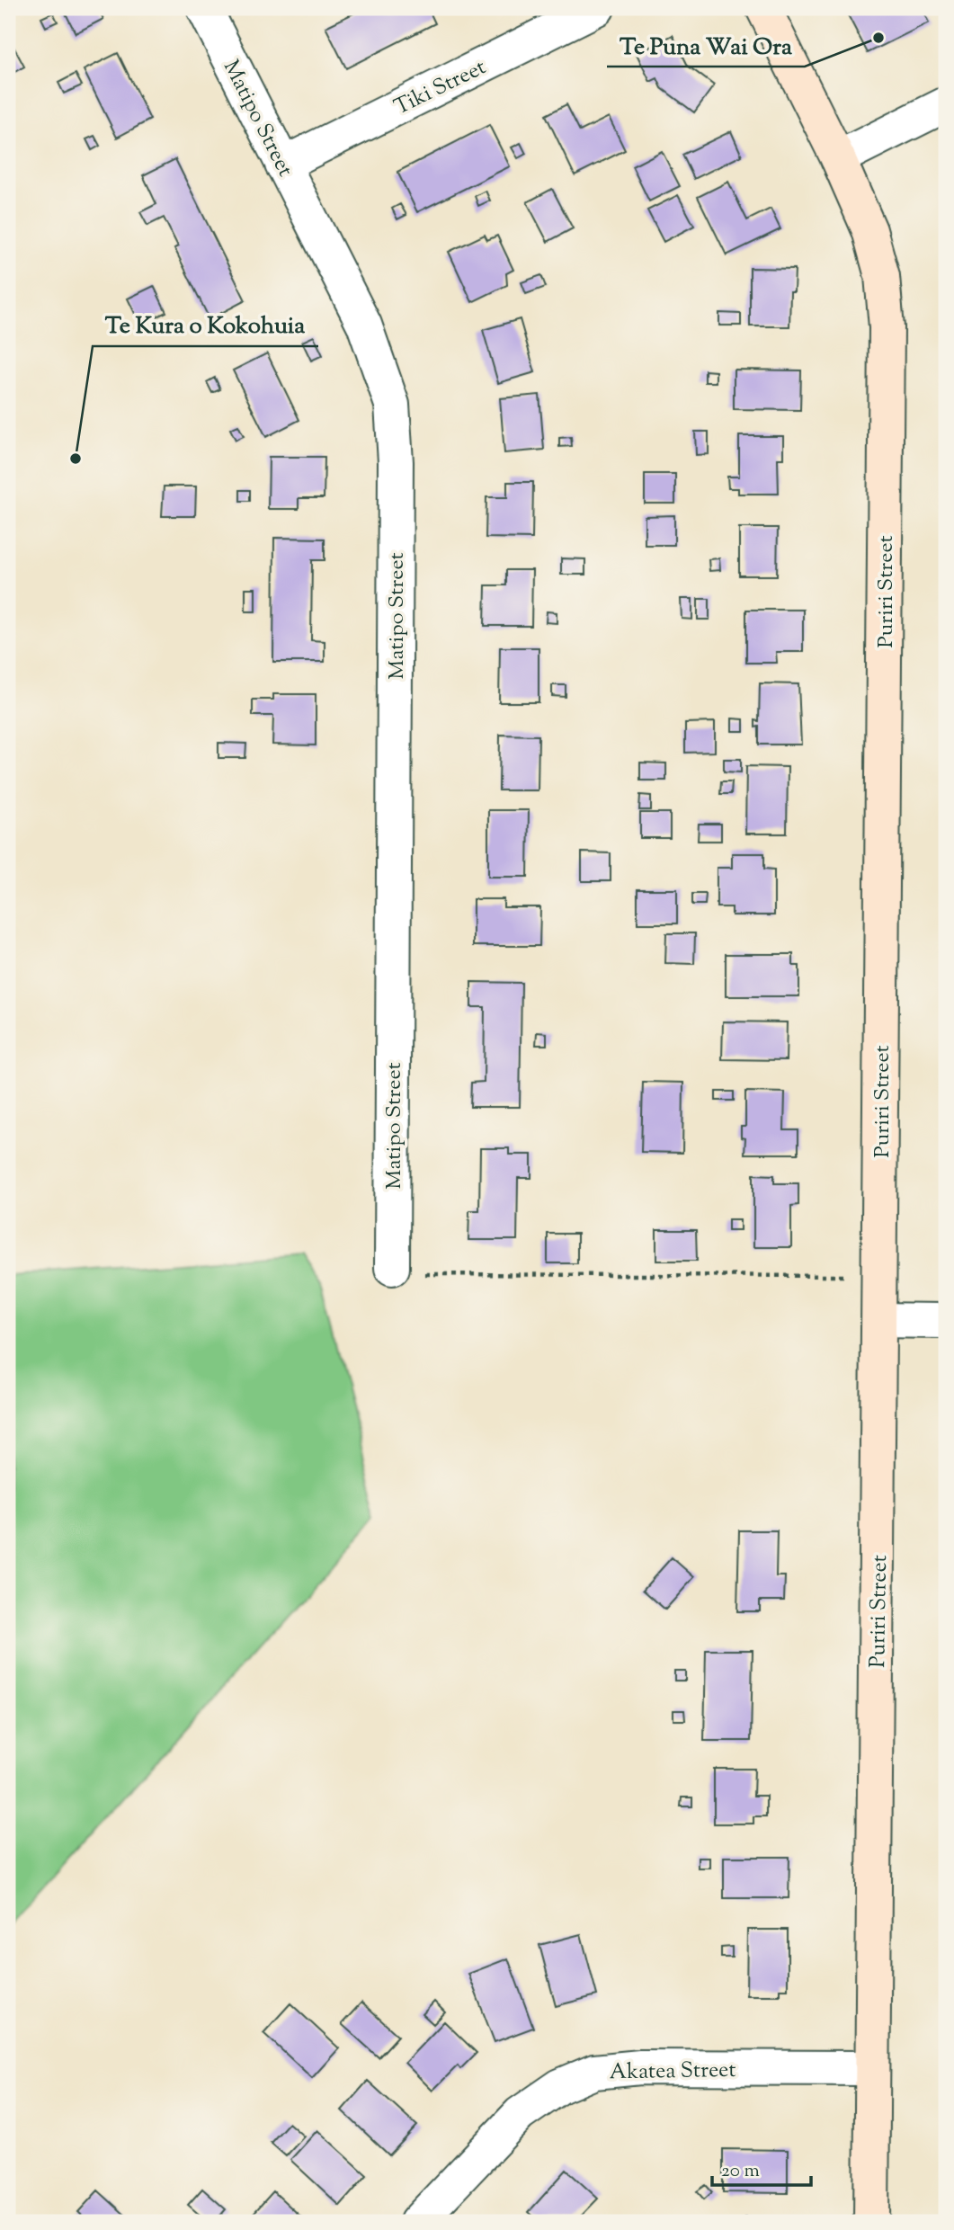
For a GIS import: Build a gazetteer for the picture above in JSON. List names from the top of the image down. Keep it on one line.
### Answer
{"streets":{"main road":["Puriri Street"],"street":["Tiki Street","Matipo Street","Akatea Street"]},"crossings":[["Tiki Street","Matipo Street"],["Puriri Street","Akatea Street"]],"places":["Te Puna Wai Ora","Te Kura o Kokohuia"],"scale_bar":"20 m"}
